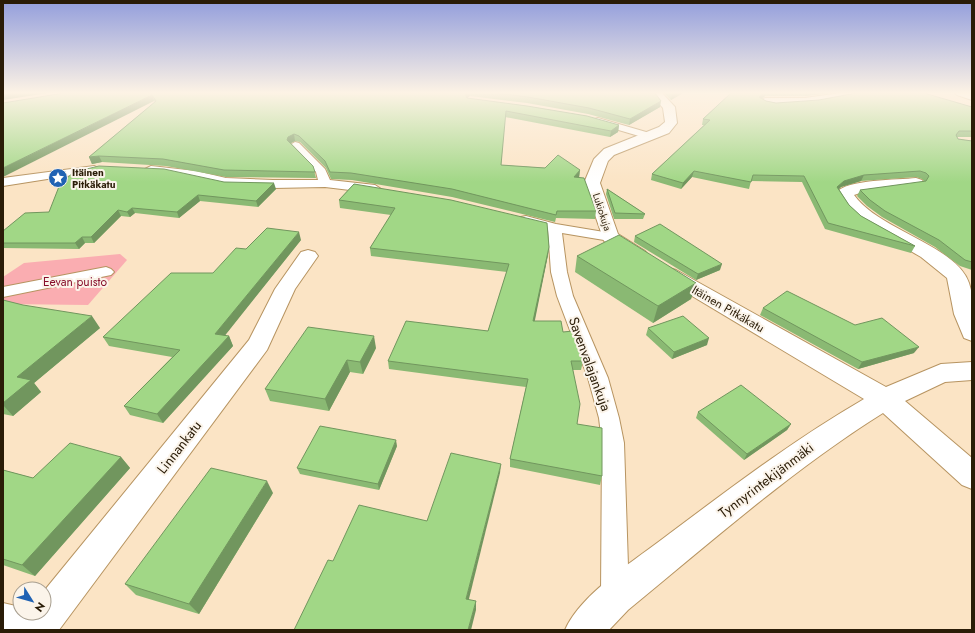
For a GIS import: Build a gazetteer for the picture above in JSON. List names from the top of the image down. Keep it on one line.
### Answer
{"streets":{"street":["Lukiokuja","Itäinen Pitkäkatu","Linnankatu","Tynnyrintekijänmäki"],"lane":["Savenvalajankuja"]},"crossings":[["Lukiokuja","Itäinen Pitkäkatu"],["Itäinen Pitkäkatu","Savenvalajankuja"],["Itäinen Pitkäkatu","Tynnyrintekijänmäki"],["Savenvalajankuja","Tynnyrintekijänmäki"]],"parks":["Eevan puisto"],"places":{"place":["Itäinen Pitkäkatu"]},"north":"bottom right"}
